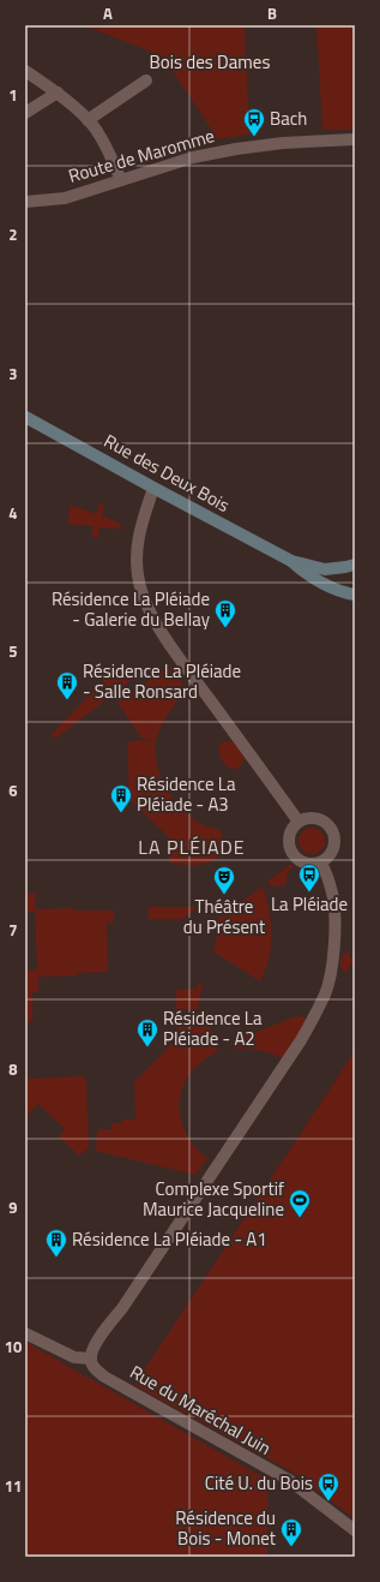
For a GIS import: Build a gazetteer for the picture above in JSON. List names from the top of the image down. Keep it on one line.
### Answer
{"streets":{"street":["Route de Maromme","Rue des Deux Bois","Rue du Maréchal Juin"]},"districts":["LA PLÉIADE"],"parks":["Bois des Dames"],"places":{"bus stop":["Bach","La Pléiade","Cité U. du Bois"],"building":["Résidence La Pléiade - Galerie du Bellay","Résidence La Pléiade - Salle Ronsard","Résidence La Pléiade - A3","Résidence La Pléiade - A2","Résidence La Pléiade - A1","Résidence du Bois - Monet"],"theatre":["Théâtre du Présent"],"sports":["Complexe Sportif Maurice Jacqueline"]},"grid":{"columns":["A","B"],"rows":["1","2","3","4","5","6","7","8","9","10","11"]}}
